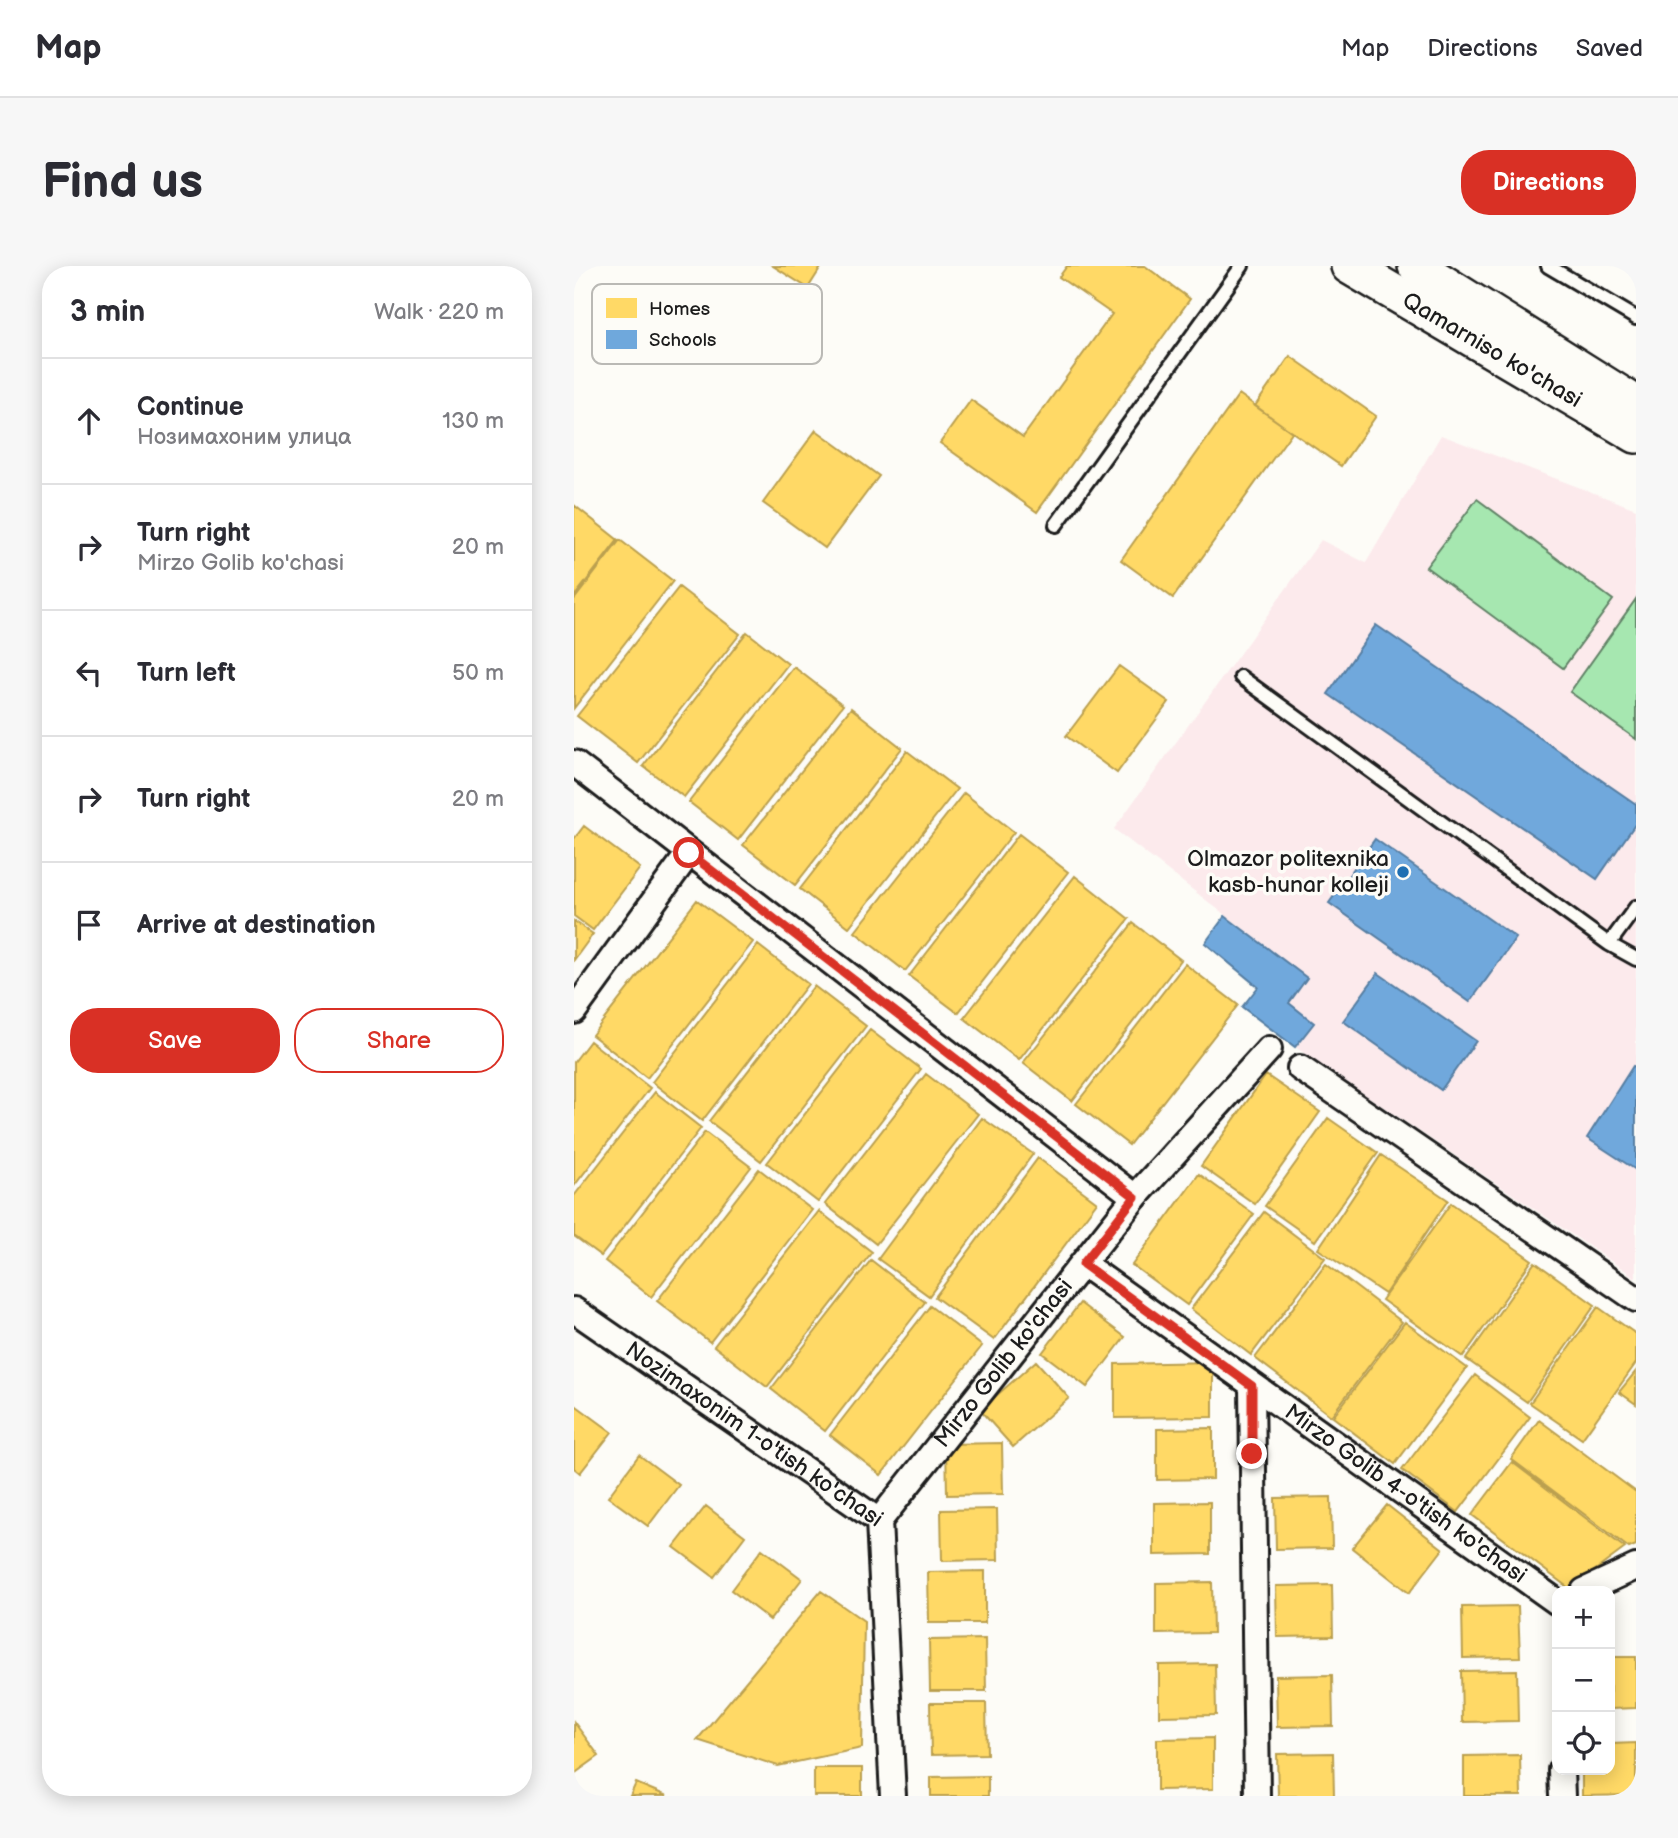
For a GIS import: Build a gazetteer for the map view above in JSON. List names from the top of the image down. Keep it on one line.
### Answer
{"streets":{"main road":["Qamarniso ko'chasi"],"street":["Mirzo Golib ko'chasi","Nozimaxonim 1-o'tish ko'chasi","Mirzo Golib 4-o'tish ko'chasi"]},"crossings":[["Mirzo Golib ko'chasi","Nozimaxonim 1-o'tish ko'chasi"],["Mirzo Golib ko'chasi","Mirzo Golib 4-o'tish ko'chasi"]],"places":["Оlmazor politexnika kasb-hunar kolleji"],"legend":["Homes","Schools"],"page":{"header":"Map","nav":["Map","Directions","Saved"],"buttons":["Directions",["Save","Share"]],"title":"Find us","heading":["3 min","Walk · 220 m"],"list":[["Continue","Нозимахоним улица","130 m"],["Turn right","Mirzo Golib ko'chasi","20 m"],["Turn left","50 m"],["Turn right","20 m"],"Arrive at destination"],"map_buttons":["+","−"]}}
